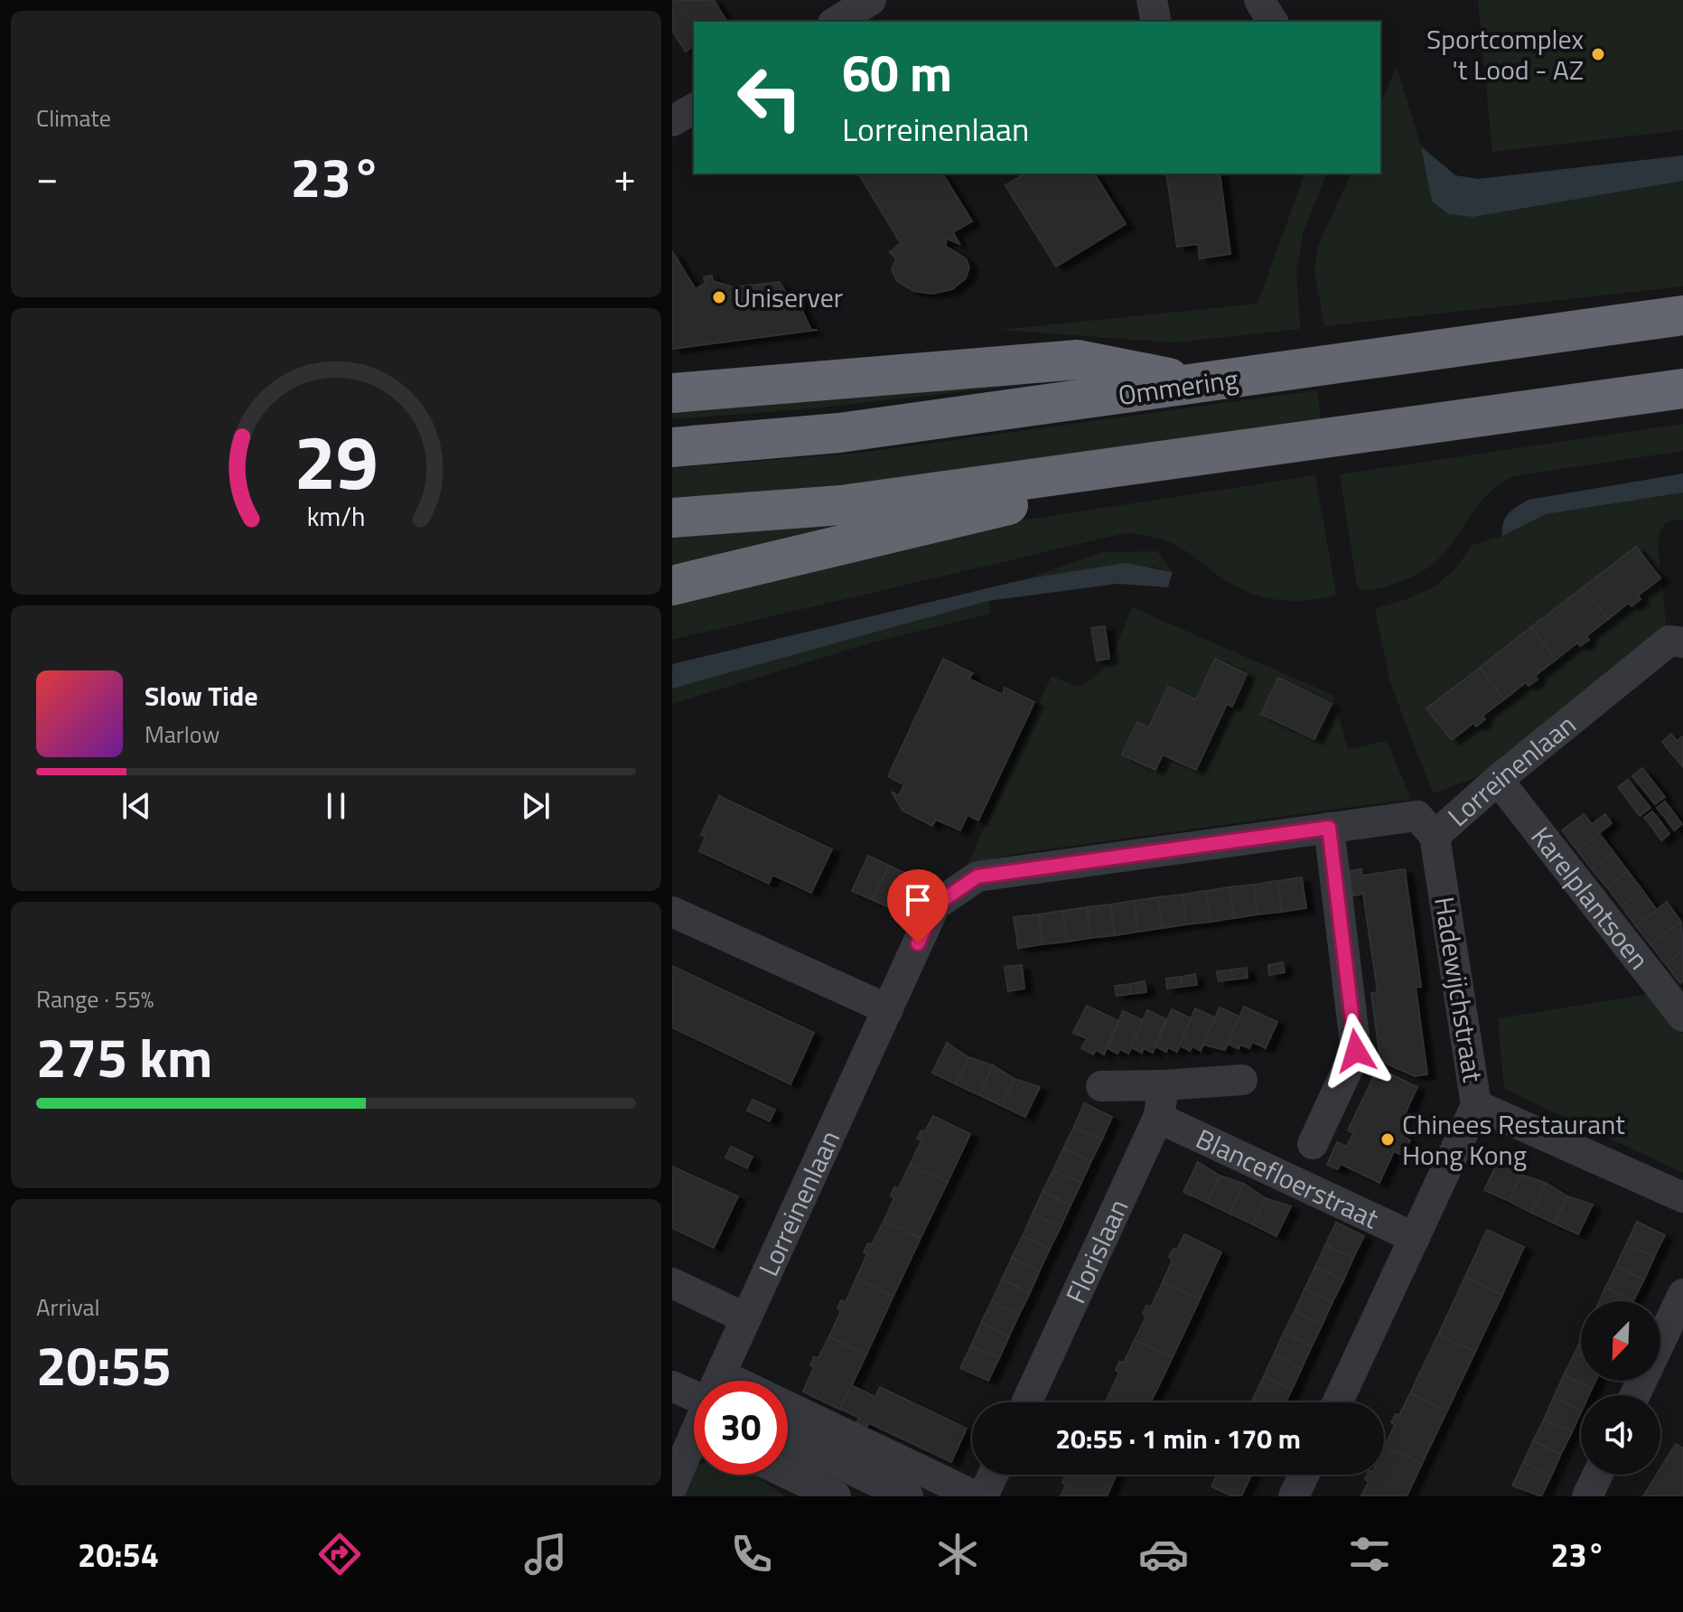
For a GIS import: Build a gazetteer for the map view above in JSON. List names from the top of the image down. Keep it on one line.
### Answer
{"streets":{"highway":["Ommering"],"street":["Lorreinenlaan","Karelplantsoen","Hadewijchstraat","Blancefloerstraat","Florislaan"]},"crossings":[["Lorreinenlaan","Karelplantsoen"],["Lorreinenlaan","Hadewijchstraat"],["Hadewijchstraat","Blancefloerstraat"],["Blancefloerstraat","Florislaan"]],"places":["Sportcomplex 't Lood - AZ","Uniserver","Chinees Restaurant Hong Kong"],"north":"bottom left","page":{"tile":["Climate",["Range · 55%","275 km"],["Arrival","20:55"]],"turn":["60 m","Lorreinenlaan"],"heat":["−","23°","+"],"song":["Slow Tide","Marlow"],"limit":"30","trip":"20:55 · 1 min · 170 m","tabs":["20:54","23°"],"gauge":["29","km/h"]}}
